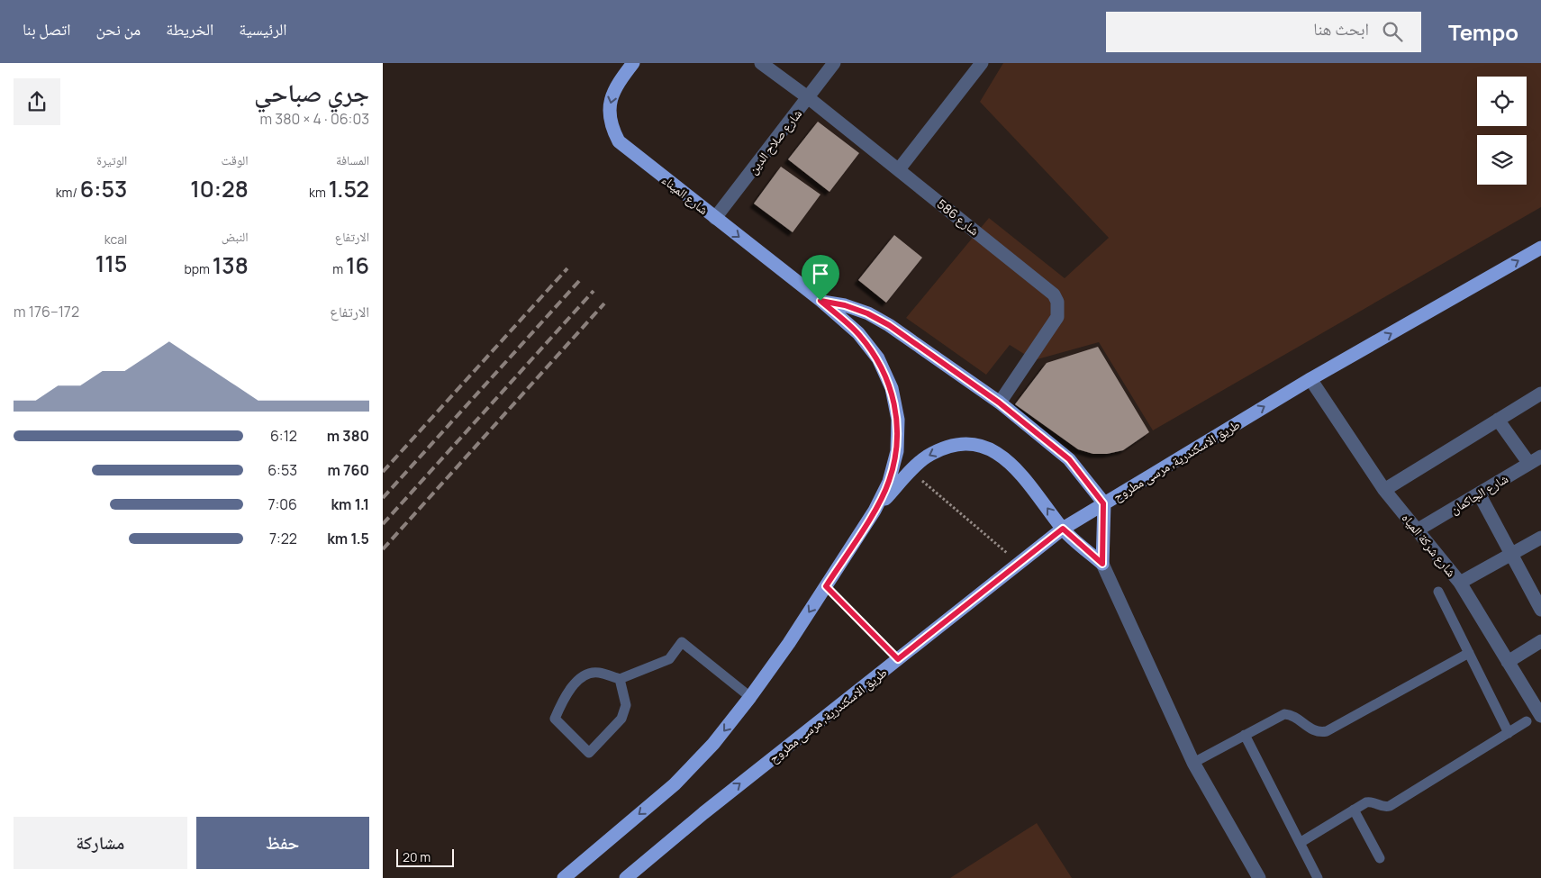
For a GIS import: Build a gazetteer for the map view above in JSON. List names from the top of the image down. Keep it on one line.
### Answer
{"streets":{"main road":["شارع الميناء","طريق الاسكندرية, مرسى مطروح"],"street":["شارع صلاح الدين","شارع 586","شارع الجاكمان","شارع شركة المياه"]},"crossings":[["شارع صلاح الدين","شارع الميناء"],["شارع صلاح الدين","شارع 586"],["طريق الاسكندرية, مرسى مطروح","شارع شركة المياه"],["شارع الجاكمان","شارع شركة المياه"]],"one_way":["شارع الميناء"],"scale_bar":"20 m","page":{"header":"Tempo","search":"ابحث هنا","nav":["الرئيسية","الخريطة","من نحن","اتصل بنا"],"heading":["جري صباحي","06:03 · 4 × 380 m"],"stats":[["المسافة","1.52 km"],["الوقت","10:28"],["الوتيرة","6:53 /km"],["الارتفاع","16 m"],["النبض","138 bpm"],["kcal","115"]],"chart":["الارتفاع","172–176 m"],"list":[{"name":"380 m","note":"6:12"},{"name":"760 m","note":"6:53"},{"name":"1.1 km","note":"7:06"},{"name":"1.5 km","note":"7:22"}],"buttons":["حفظ","مشاركة"],"scale":"20 m"}}
